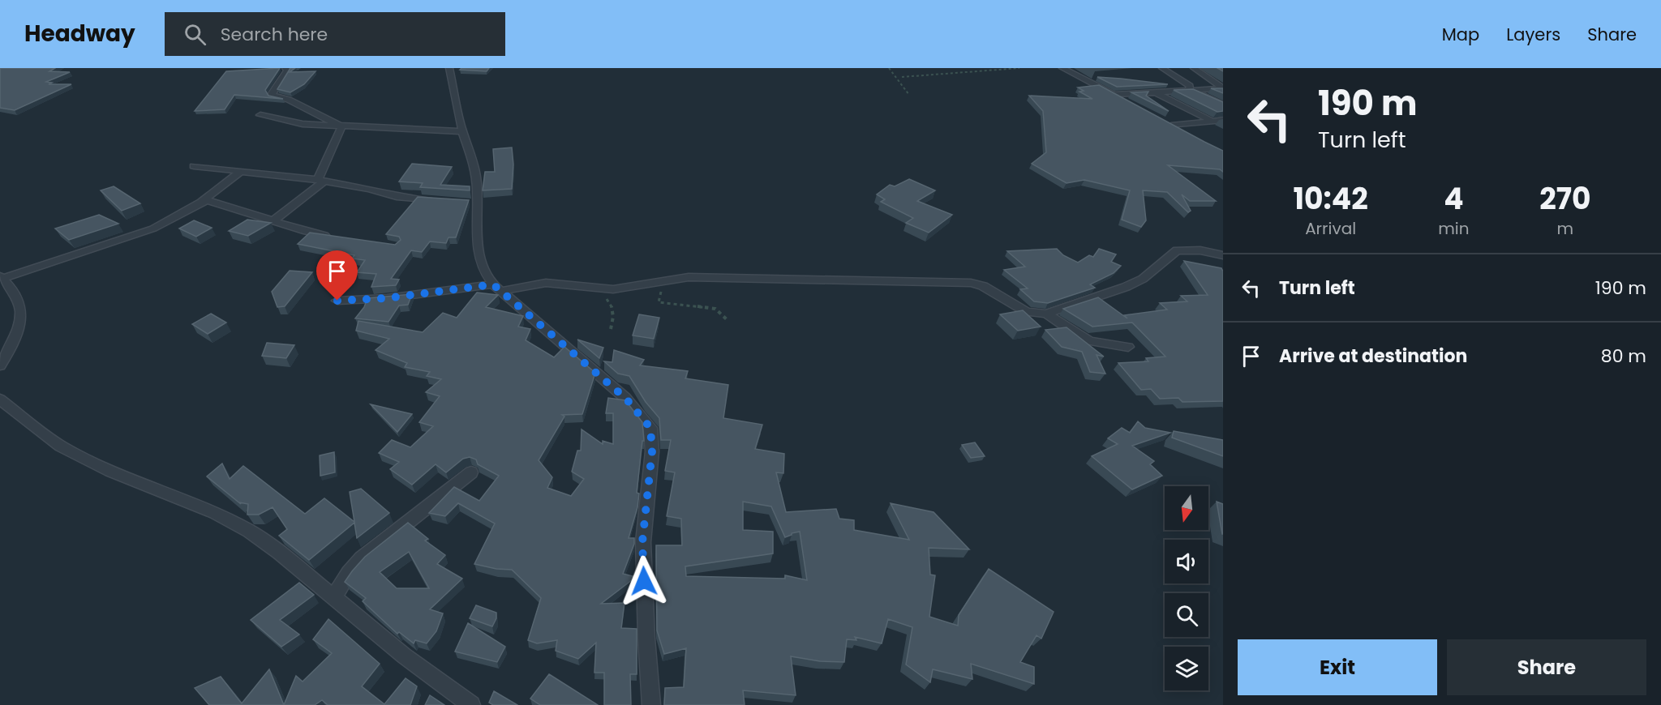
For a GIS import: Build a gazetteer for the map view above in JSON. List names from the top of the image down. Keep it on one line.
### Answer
{"north":"bottom","page":{"header":"Headway","search":"Search here","nav":["Map","Layers","Share"],"turn":["190 m","Turn left"],"eta":["10:42","Arrival","4","min","270","m"],"list":[{"name":"Turn left","value":"190 m"},{"name":"Arrive at destination","value":"80 m"}],"buttons":["Exit","Share"]}}
